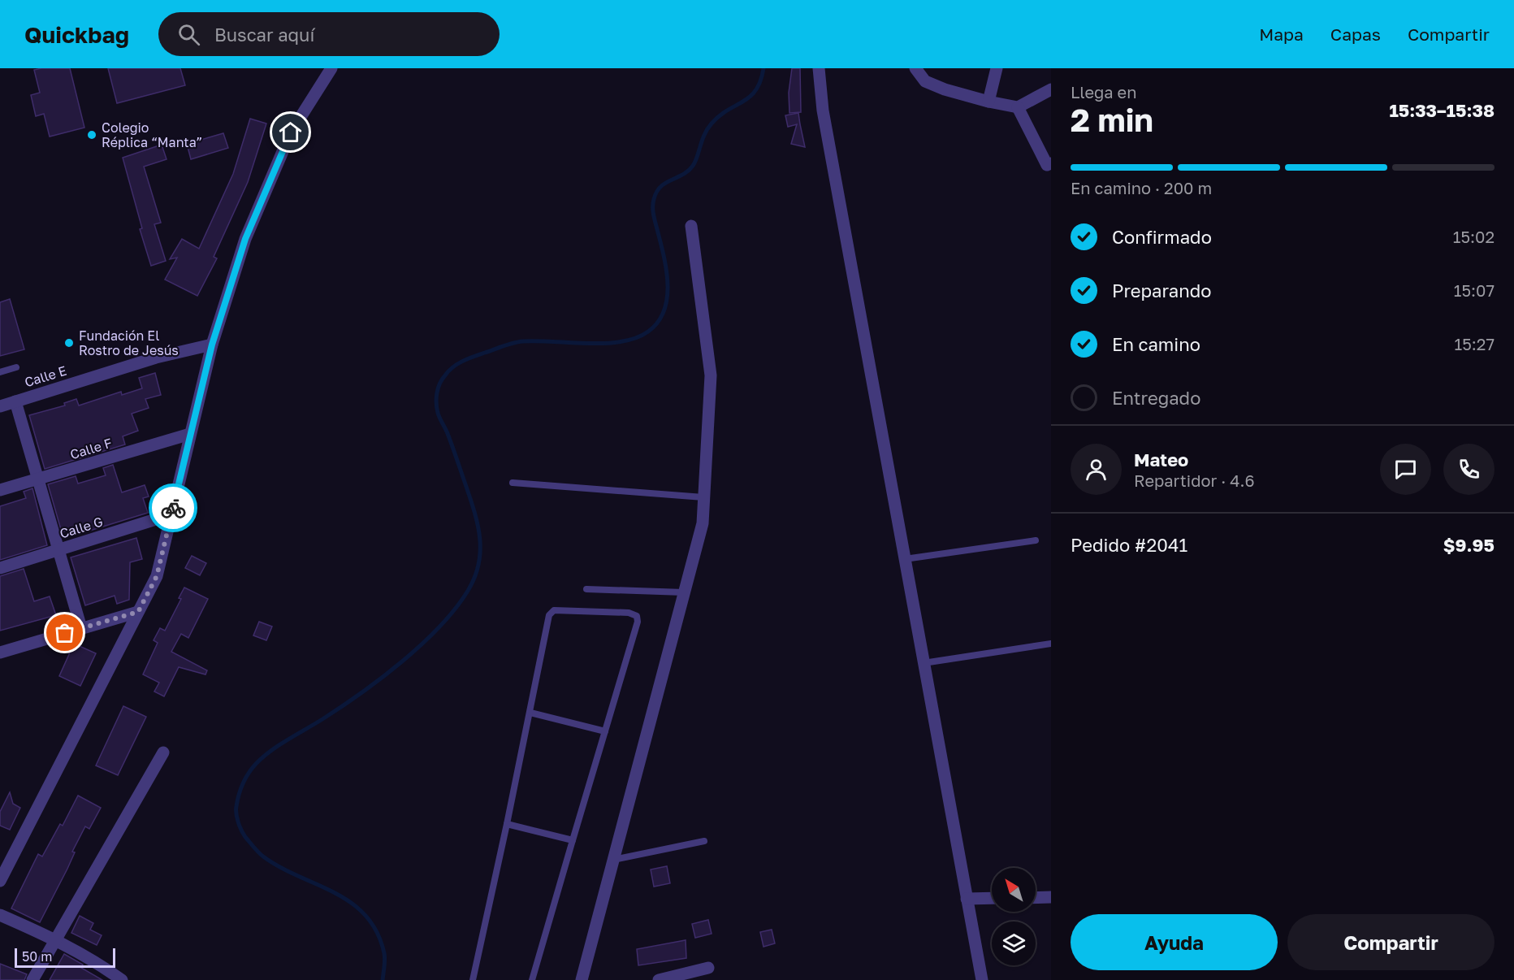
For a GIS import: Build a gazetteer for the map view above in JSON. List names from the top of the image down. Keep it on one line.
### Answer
{"streets":{"street":["Calle E","Calle F","Calle G"]},"places":["Colegio Réplica “Manta”","Fundación El Rostro de Jesús"],"scale_bar":"50 m","north":"top left","page":{"header":"Quickbag","search":"Buscar aquí","nav":["Mapa","Capas","Compartir"],"heading":["2 min","Llega en","15:33–15:38"],"panel":["Mateo","Repartidor · 4.6","Pedido #2041","$9.95"],"bar":"En camino · 200 m","list":[["Confirmado","15:02"],["Preparando","15:07"],["En camino","15:27"],"Entregado"],"buttons":["Ayuda","Compartir"],"scale":"50 m"}}
